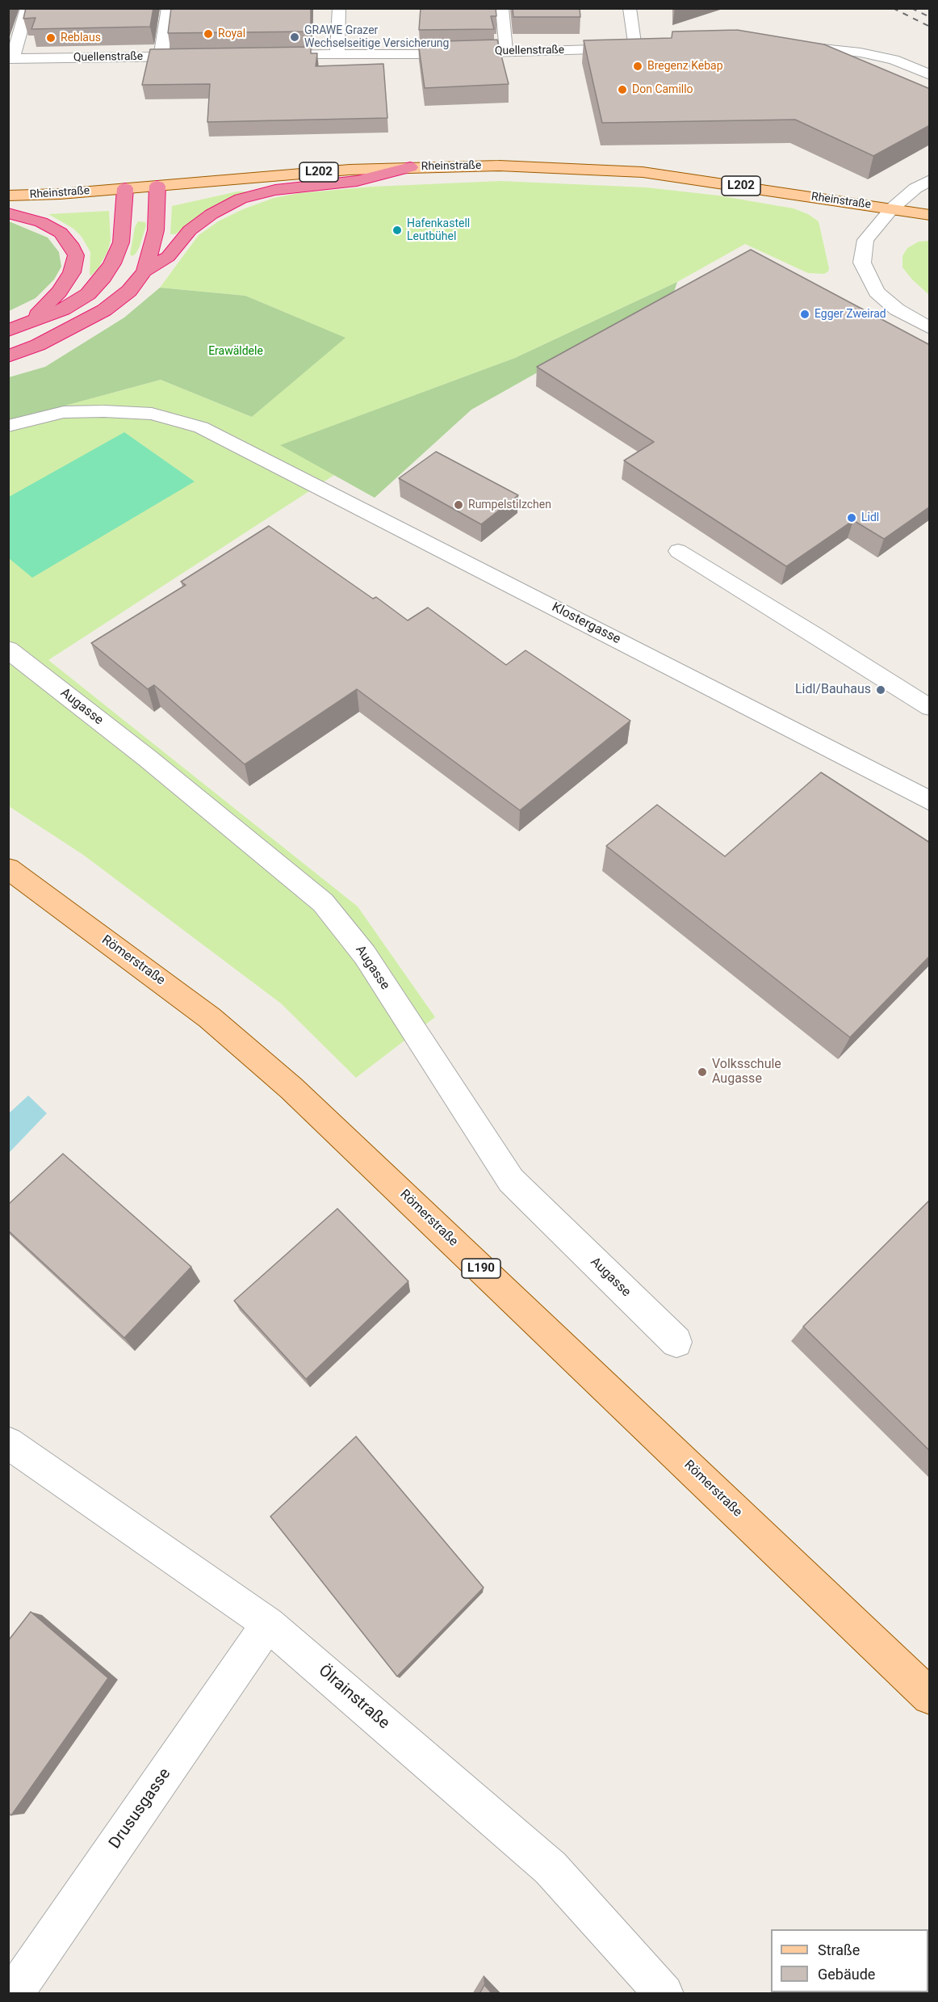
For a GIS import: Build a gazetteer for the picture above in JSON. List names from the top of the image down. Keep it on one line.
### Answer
{"streets":{"main road":["Rheinstraße","L202","Römerstraße","L190"],"street":["Quellenstraße","Klostergasse","Augasse","Ölrainstraße","Drususgasse"]},"crossings":[["Rheinstraße","L202"],["Ölrainstraße","Drususgasse"]],"parks":["Erawäldele"],"places":["Royal","GRAWE Grazer Wechselseitige Versicherung","Reblaus","Bregenz Kebap","Don Camillo","Hafenkastell Leutbühel","Egger Zweirad","Rumpelstilzchen","Lidl","Lidl/Bauhaus","Volksschule Augasse"],"legend":["Straße","Gebäude"]}
